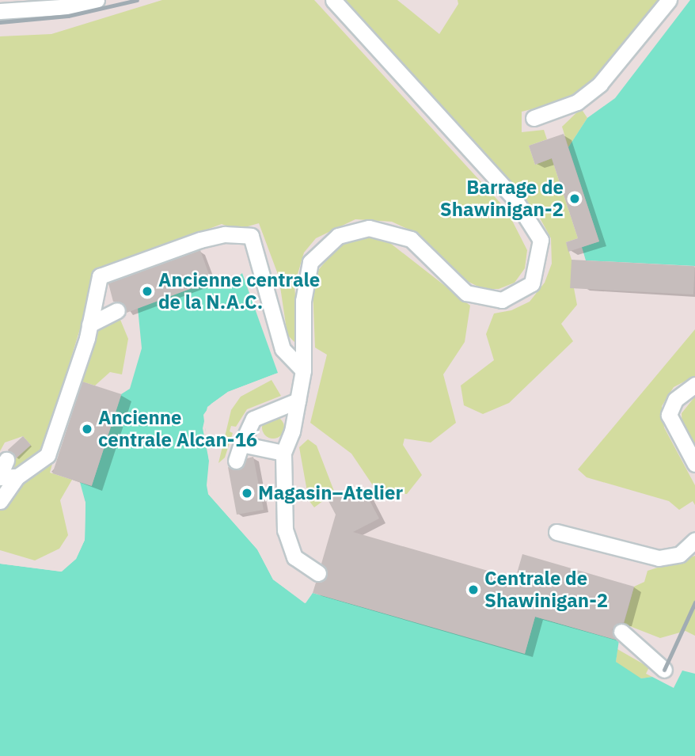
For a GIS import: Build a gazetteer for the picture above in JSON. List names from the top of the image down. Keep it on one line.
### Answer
{"places":["Barrage de Shawinigan-2","Ancienne centrale de la N.A.C.","Ancienne centrale Alcan-16","Magasin–Atelier","Centrale de Shawinigan-2"]}
